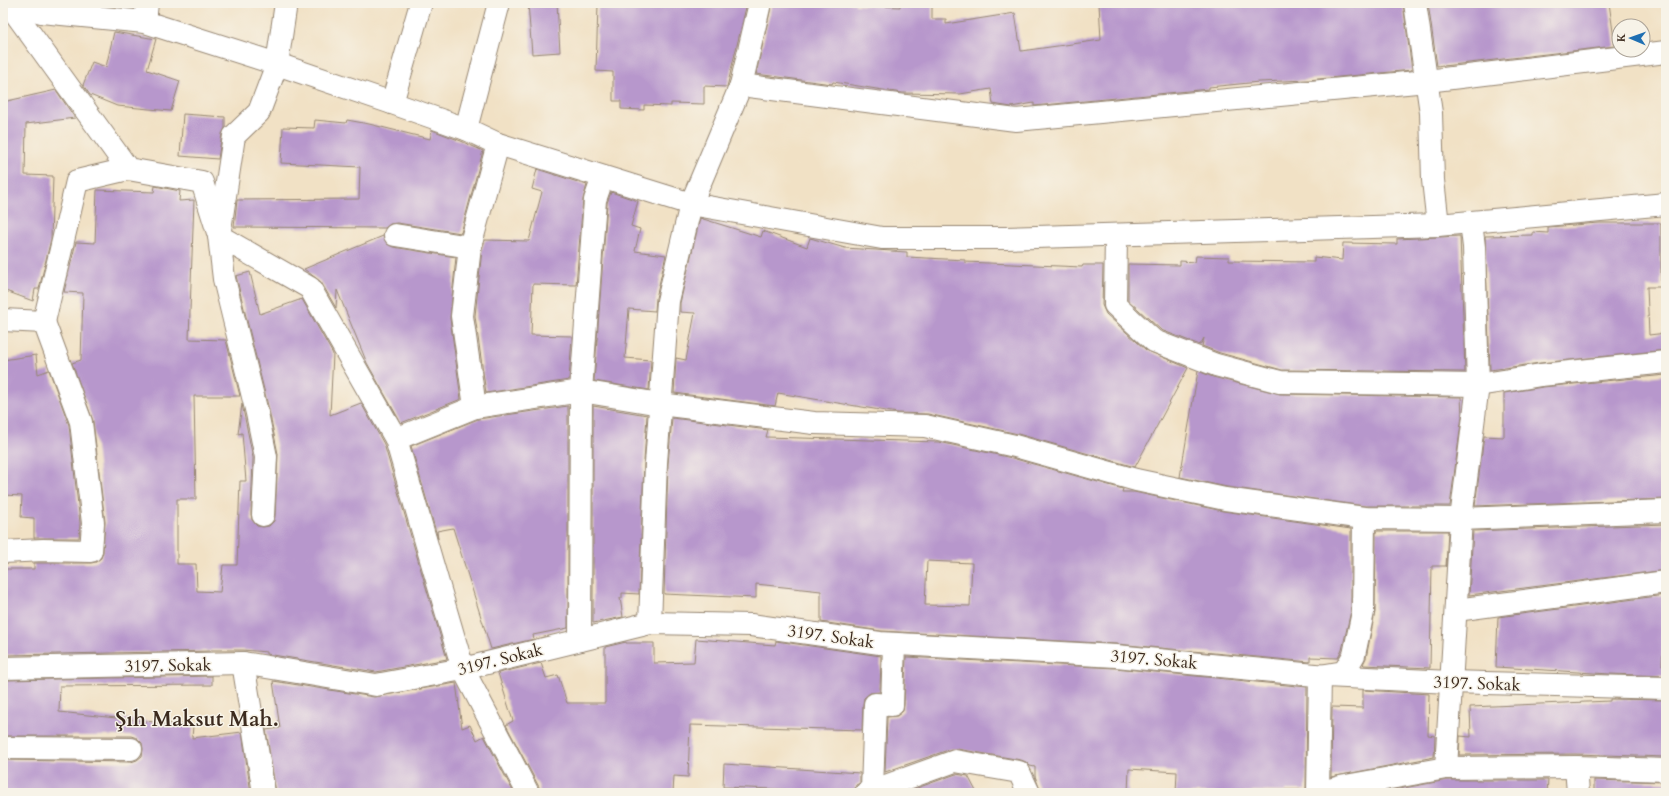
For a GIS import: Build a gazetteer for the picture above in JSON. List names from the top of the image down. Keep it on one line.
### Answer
{"streets":{"street":["3197. Sokak"]},"districts":["Şıh Maksut Mah."],"north":"left"}
